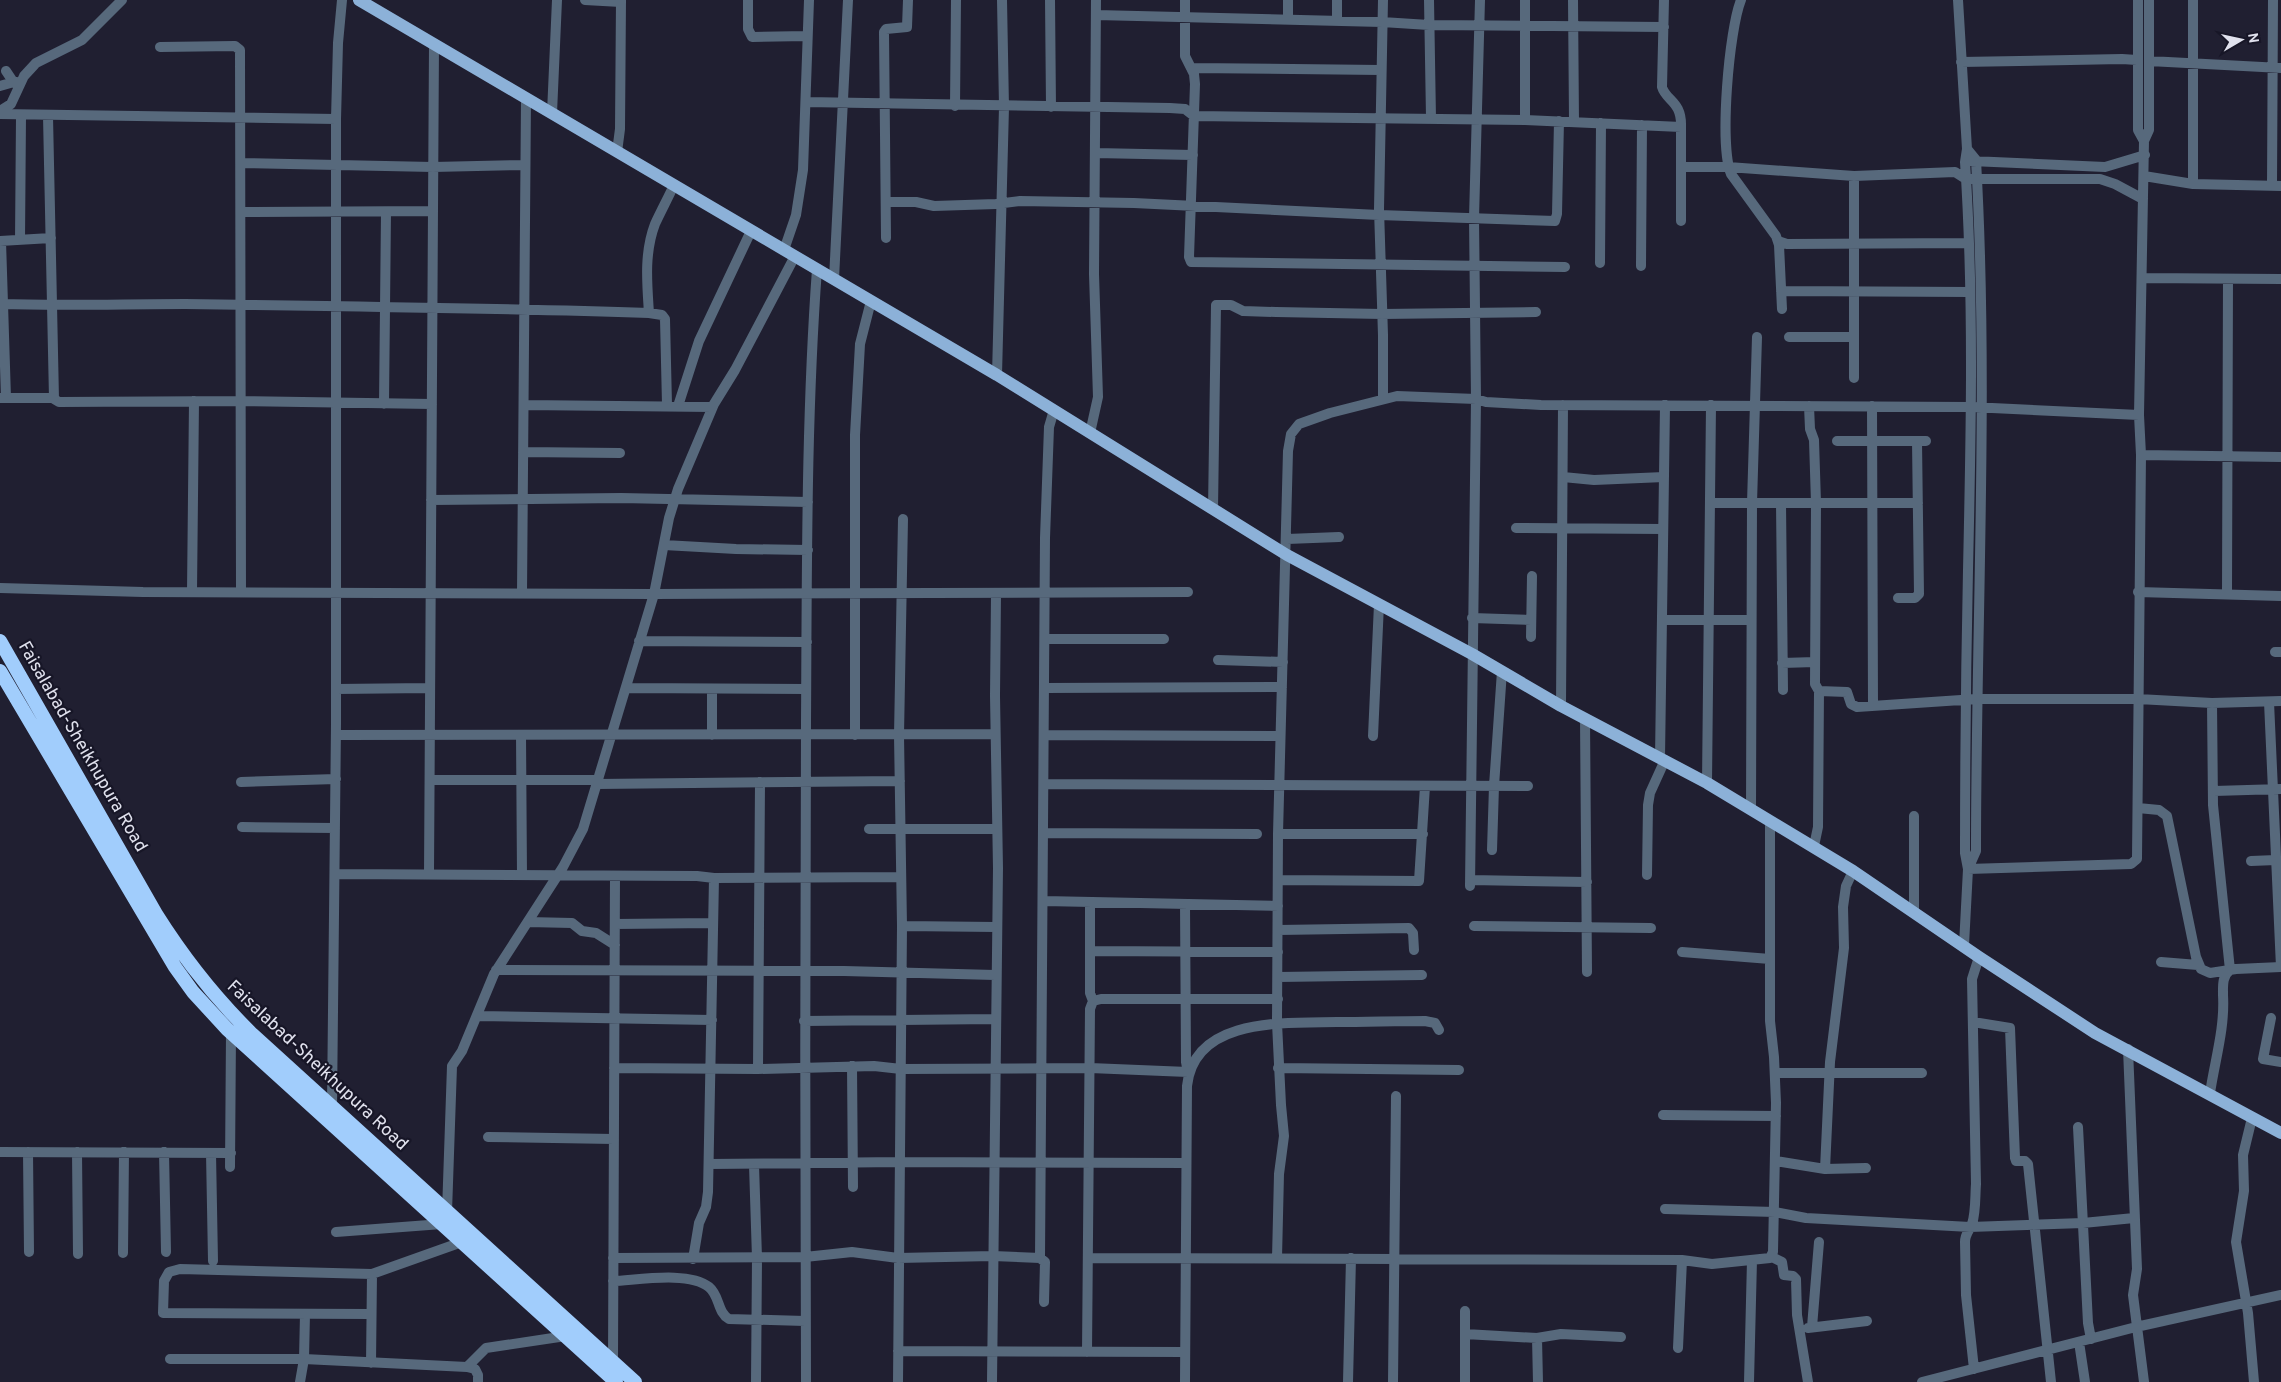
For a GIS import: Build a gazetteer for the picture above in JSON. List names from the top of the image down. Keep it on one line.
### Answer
{"streets":{"highway":["Faisalabad-Sheikhupura Road"]},"north":"right"}
